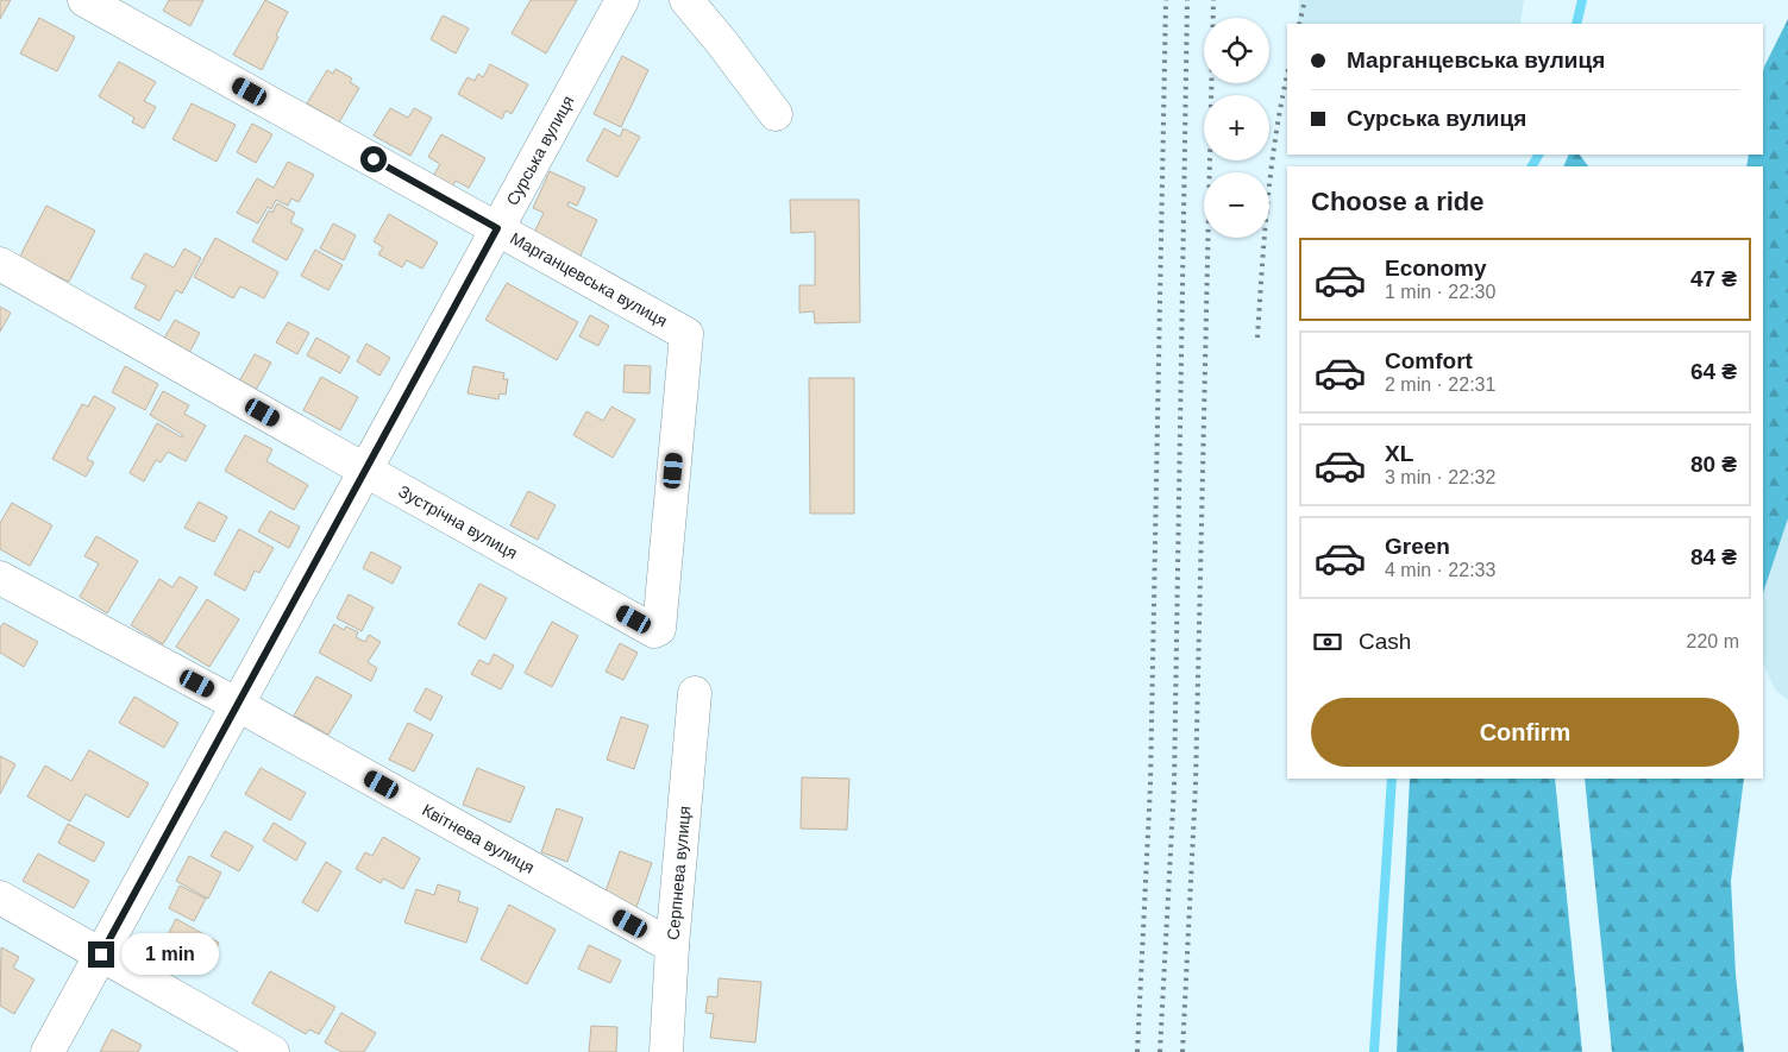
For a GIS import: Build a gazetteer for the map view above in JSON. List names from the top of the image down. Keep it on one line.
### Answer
{"streets":{"street":["Сурська вулиця","Марганцевська вулиця","Зустрічна вулиця","Квітнева вулиця","Серпнева вулиця"]},"crossings":[["Сурська вулиця","Марганцевська вулиця"],["Сурська вулиця","Зустрічна вулиця"],["Сурська вулиця","Квітнева вулиця"],["Марганцевська вулиця","Зустрічна вулиця"],["Квітнева вулиця","Серпнева вулиця"]],"page":{"map_buttons":["+","−"],"banner":["Марганцевська вулиця","Сурська вулиця"],"heading":"Choose a ride","list":[{"name":"Economy","note":"1 min · 22:30","value":"47 ₴"},{"name":"Comfort","note":"2 min · 22:31","value":"64 ₴"},{"name":"XL","note":"3 min · 22:32","value":"80 ₴"},{"name":"Green","note":"4 min · 22:33","value":"84 ₴"}],"pay":["Cash","220 m"],"buttons":"Confirm","bubble":"1 min"}}
